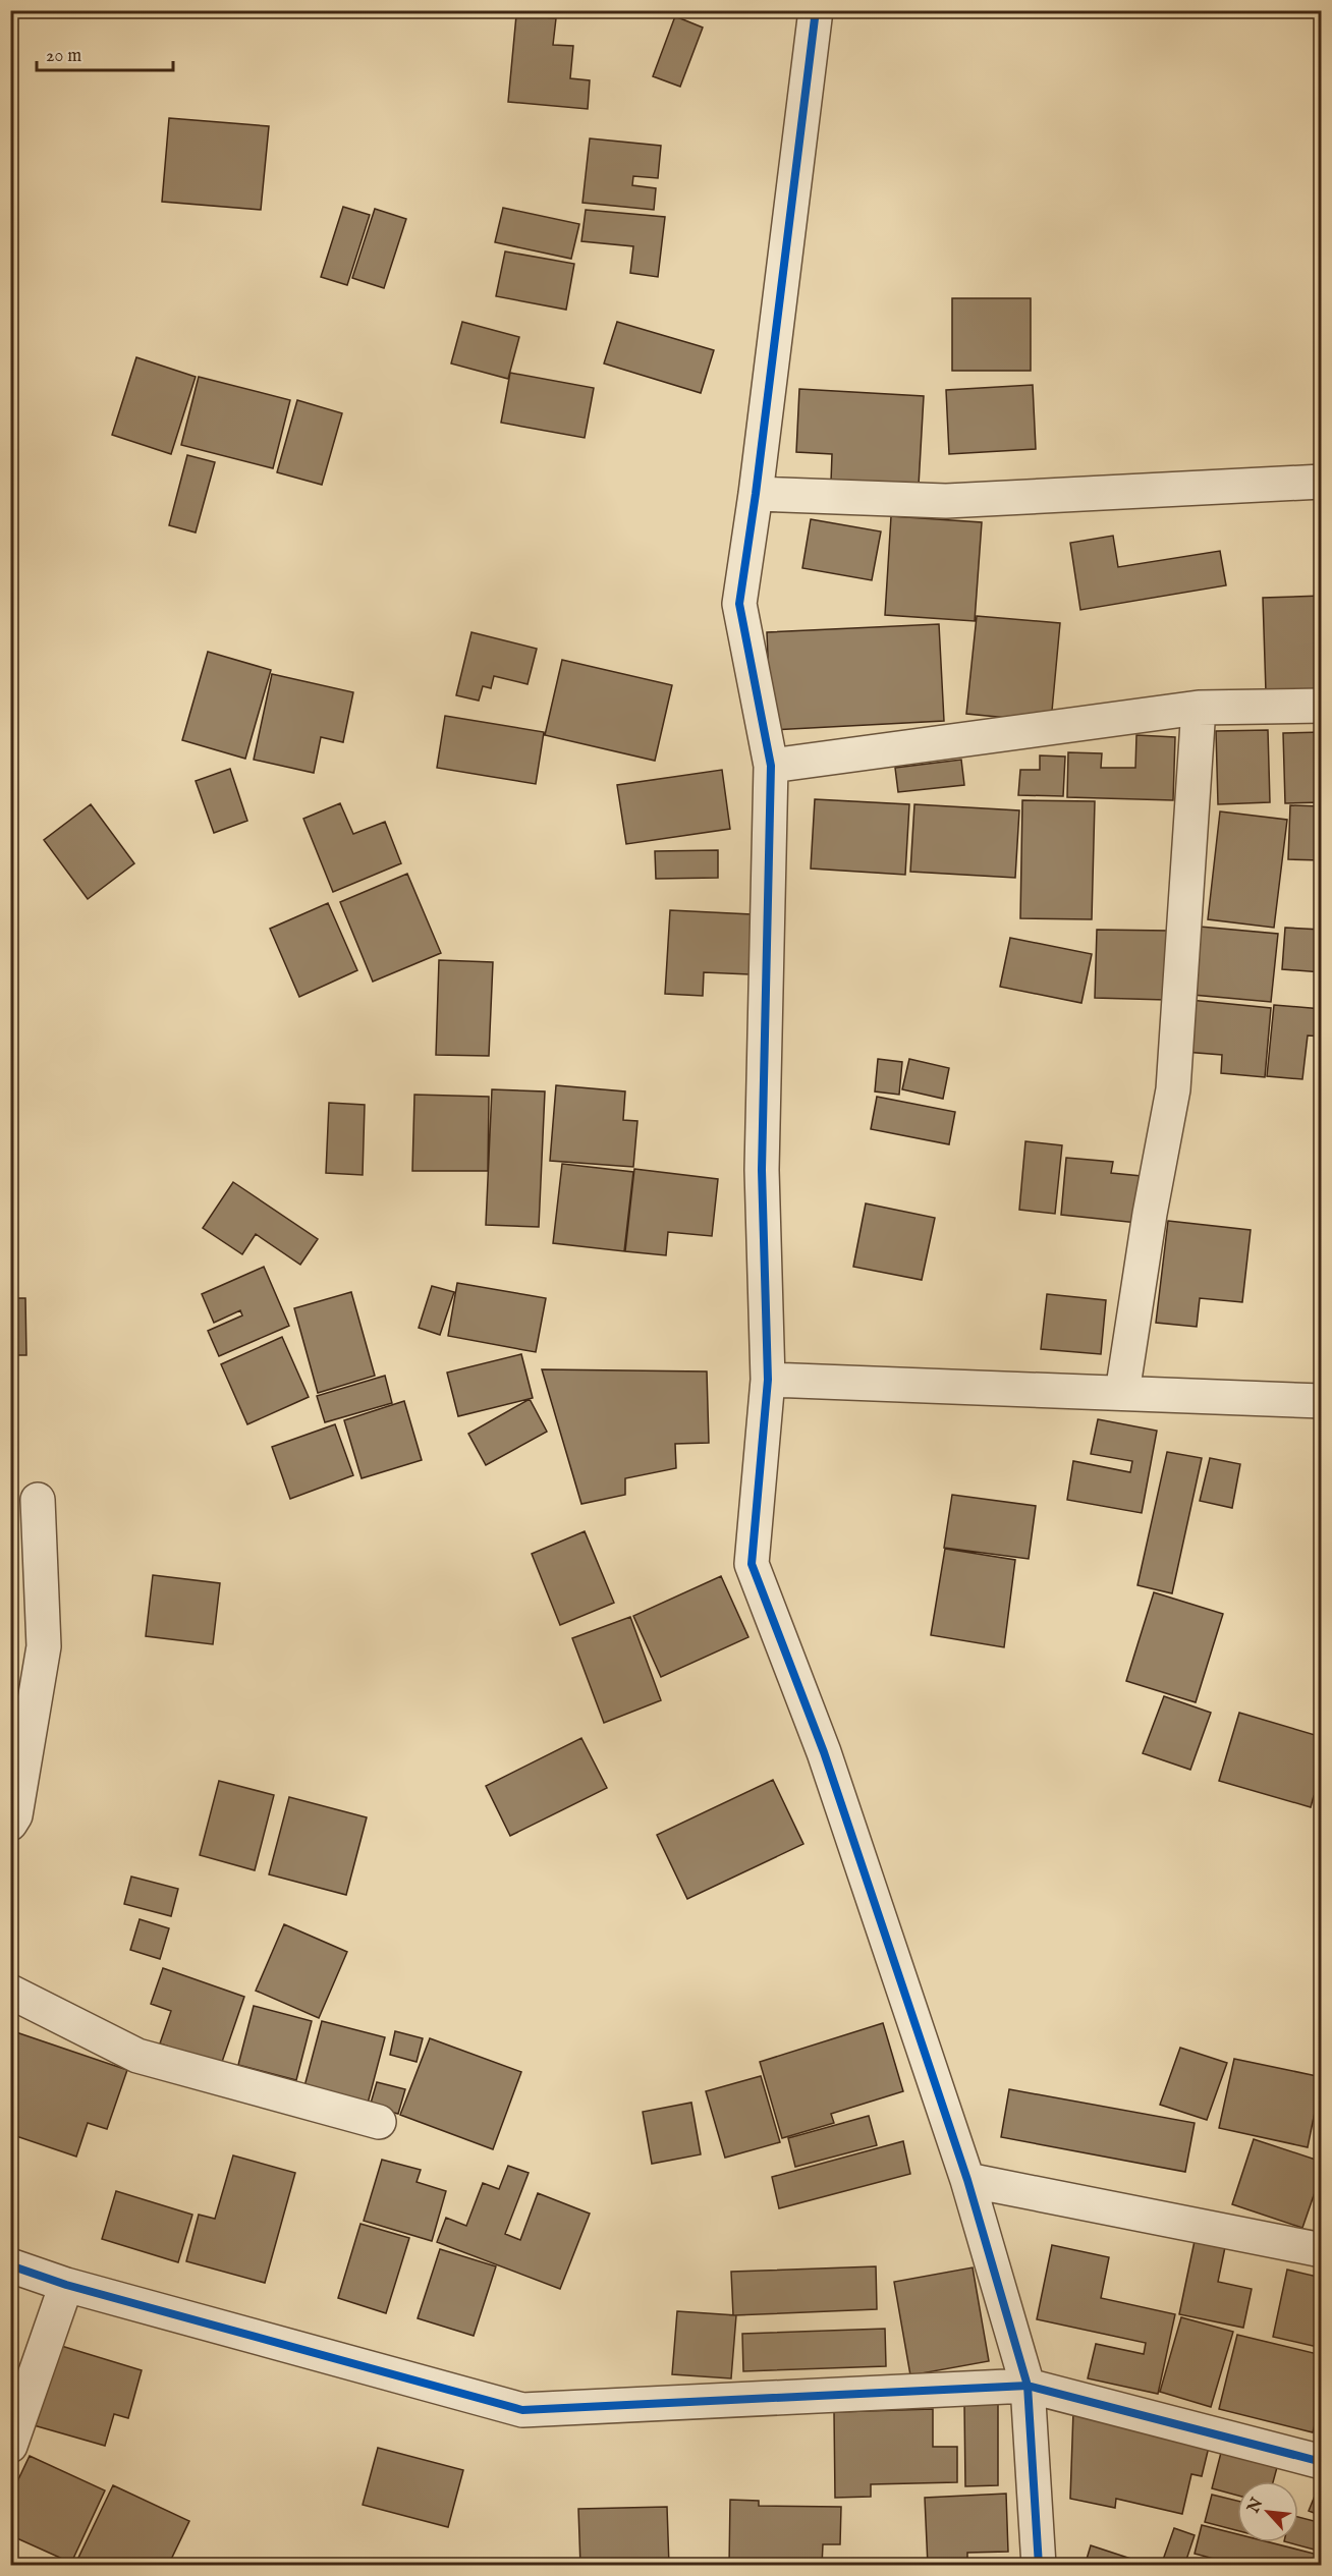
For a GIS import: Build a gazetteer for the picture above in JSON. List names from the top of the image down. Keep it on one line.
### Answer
{"scale_bar":"20 m","north":"top left"}
